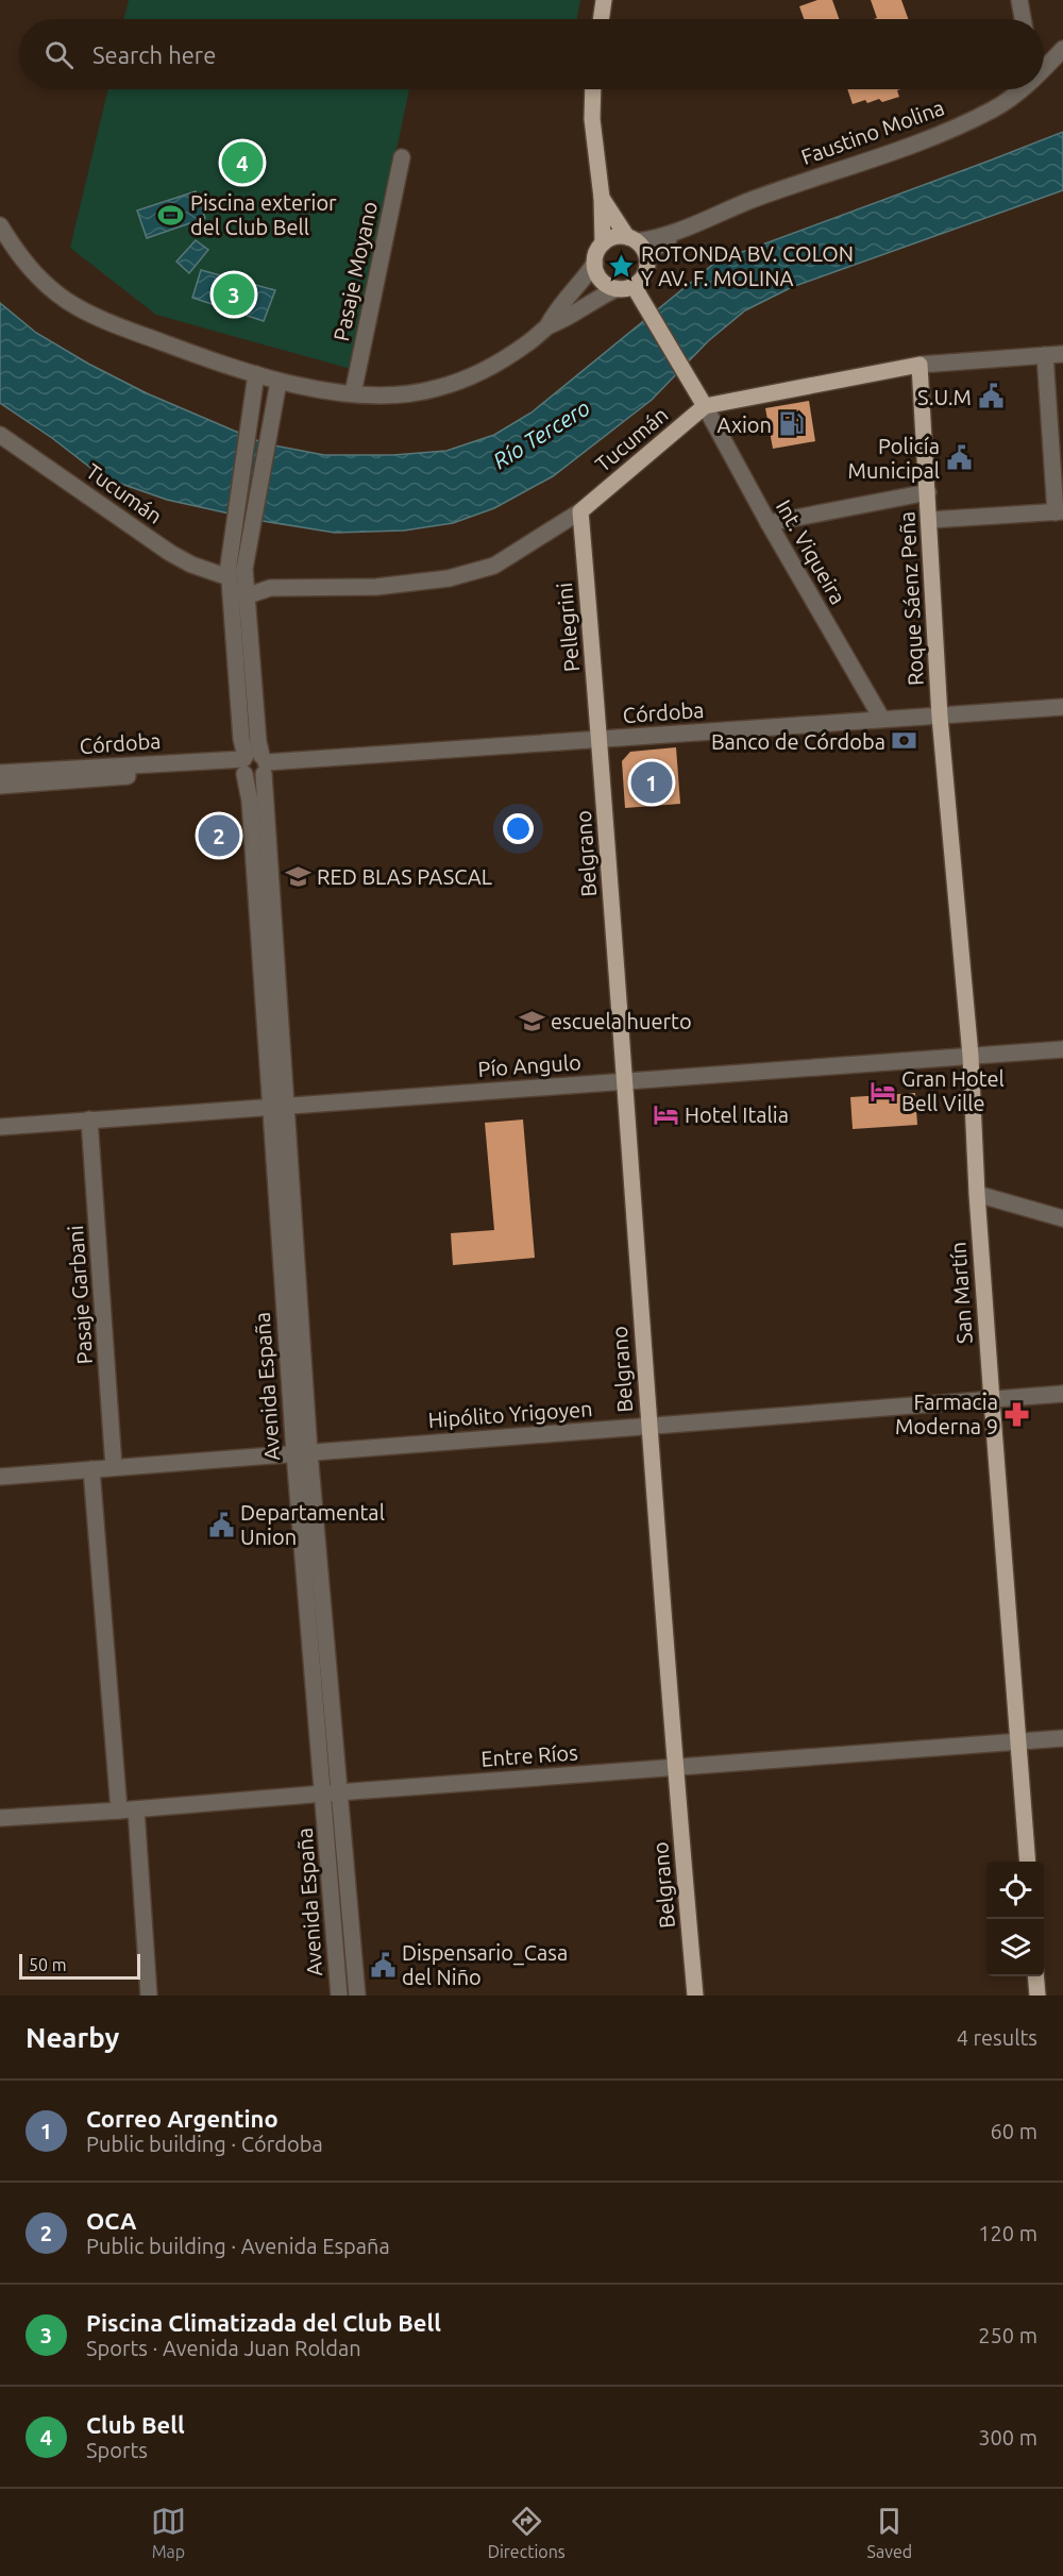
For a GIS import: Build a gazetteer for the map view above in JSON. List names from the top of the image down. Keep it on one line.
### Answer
{"streets":{"main road":["Tucumán","Roque Sáenz Peña","Pellegrini","Belgrano","San Martín"],"street":["Faustino Molina","Pasaje Moyano","Int. Viqueira","Córdoba","Pío Angulo","Pasaje Garbani","Avenida España","Hipólito Yrigoyen","Entre Ríos"]},"crossings":[["Tucumán","Int. Viqueira"],["Tucumán","Roque Sáenz Peña"],["Tucumán","Pellegrini"],["Int. Viqueira","Córdoba"],["Roque Sáenz Peña","Córdoba"],["Roque Sáenz Peña","San Martín"],["Pellegrini","Córdoba"],["Pellegrini","Belgrano"],["Córdoba","Belgrano"],["Córdoba","San Martín"],["Córdoba","Avenida España"],["Belgrano","Pío Angulo"],["Belgrano","Hipólito Yrigoyen"],["Belgrano","Entre Ríos"],["Pío Angulo","San Martín"],["Pío Angulo","Pasaje Garbani"],["Pío Angulo","Avenida España"],["San Martín","Hipólito Yrigoyen"],["San Martín","Entre Ríos"],["Pasaje Garbani","Hipólito Yrigoyen"],["Avenida España","Hipólito Yrigoyen"],["Avenida España","Entre Ríos"]],"water":["Río Tercero"],"places":{"sports":["Piscina exterior del Club Bell"],"place":["ROTONDA BV. COLON Y AV. F. MOLINA"],"public building":["S.U.M","Policía Municipal","Departamental Union","Dispensario_Casa del Niño"],"fuel station":["Axion"],"bank":["Banco de Córdoba"],"school or university":["RED BLAS PASCAL","escuela huerto"],"hotel":["Gran Hotel Bell Ville","Hotel Italia"],"pharmacy":["Farmacia Moderna 9"]},"scale_bar":"50 m","page":{"search":"Search here","pins":["4","3","1","2"],"scale":"50 m","heading":["Nearby","4 results"],"list":[{"mark":"1","name":"Correo Argentino","note":"Public building · Córdoba","value":"60 m"},{"mark":"2","name":"OCA","note":"Public building · Avenida España","value":"120 m"},{"mark":"3","name":"Piscina Climatizada del Club Bell","note":"Sports · Avenida Juan Roldan","value":"250 m"},{"mark":"4","name":"Club Bell","note":"Sports","value":"300 m"}],"nav":["Map","Directions","Saved"]}}
